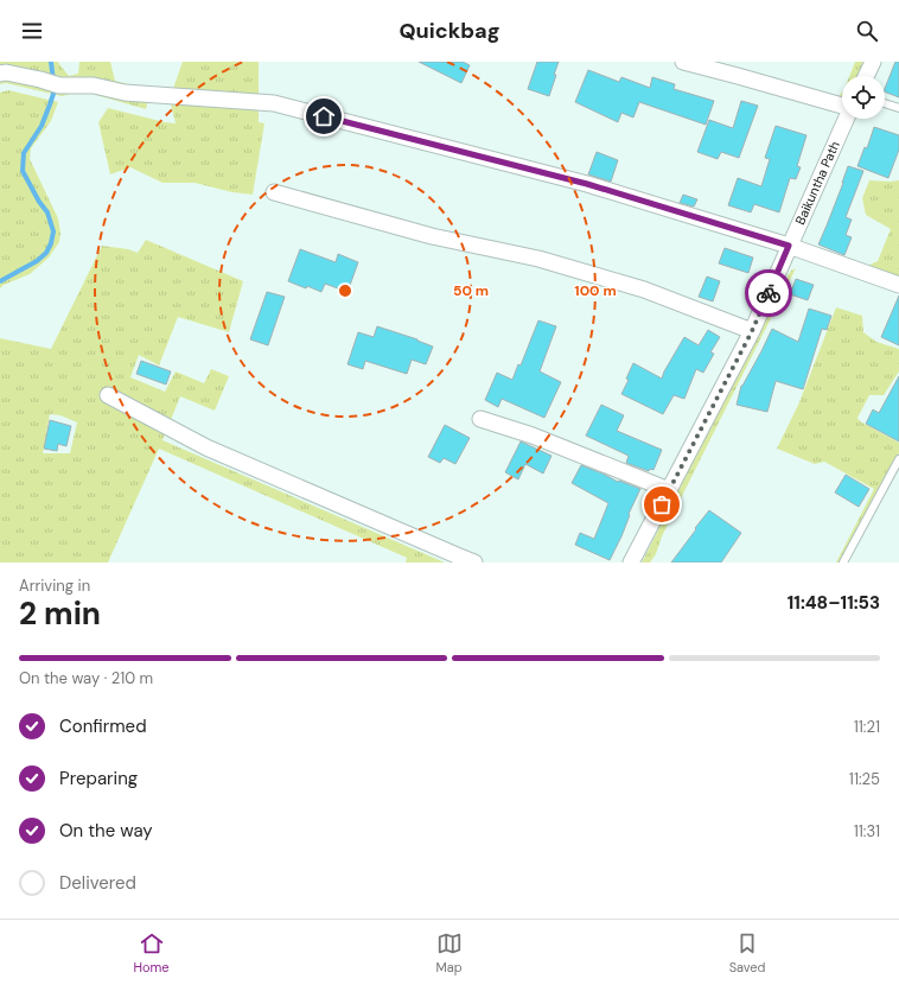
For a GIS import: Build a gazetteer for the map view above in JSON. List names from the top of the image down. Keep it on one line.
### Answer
{"streets":{"street":["Baikuntha Path"]},"page":{"header":"Quickbag","heading":["2 min","Arriving in","11:48–11:53"],"bar":"On the way · 210 m","list":[["Confirmed","11:21"],["Preparing","11:25"],["On the way","11:31"],"Delivered"],"tabs":["Home","Map","Saved"]},"rings":["50 m","100 m"]}
